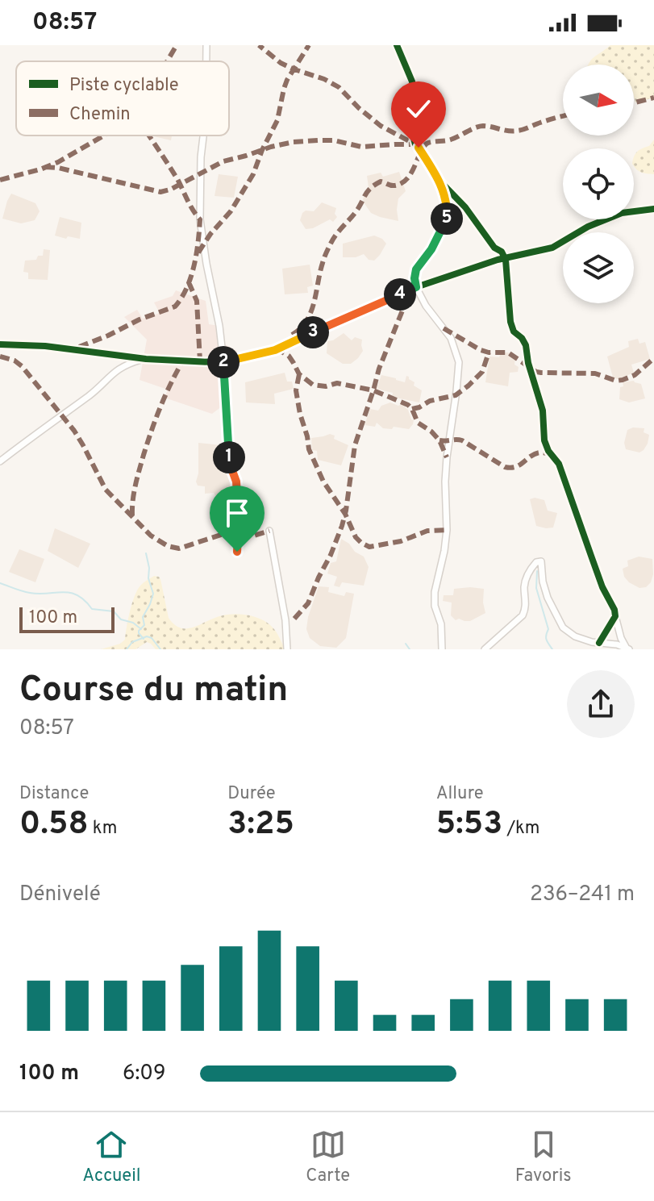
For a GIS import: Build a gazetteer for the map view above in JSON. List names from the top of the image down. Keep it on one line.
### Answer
{"legend":["Piste cyclable","Chemin"],"scale_bar":"100 m","north":"right","page":{"status":"08:57","pins":["5","4","3","2","1"],"scale":"100 m","heading":["Course du matin","08:57"],"stats":[["Distance","0.58 km"],["Durée","3:25"],["Allure","5:53 /km"]],"chart":["Dénivelé","236–241 m"],"list":[{"name":"100 m","note":"6:09"}],"tabs":["Accueil","Carte","Favoris"]}}
